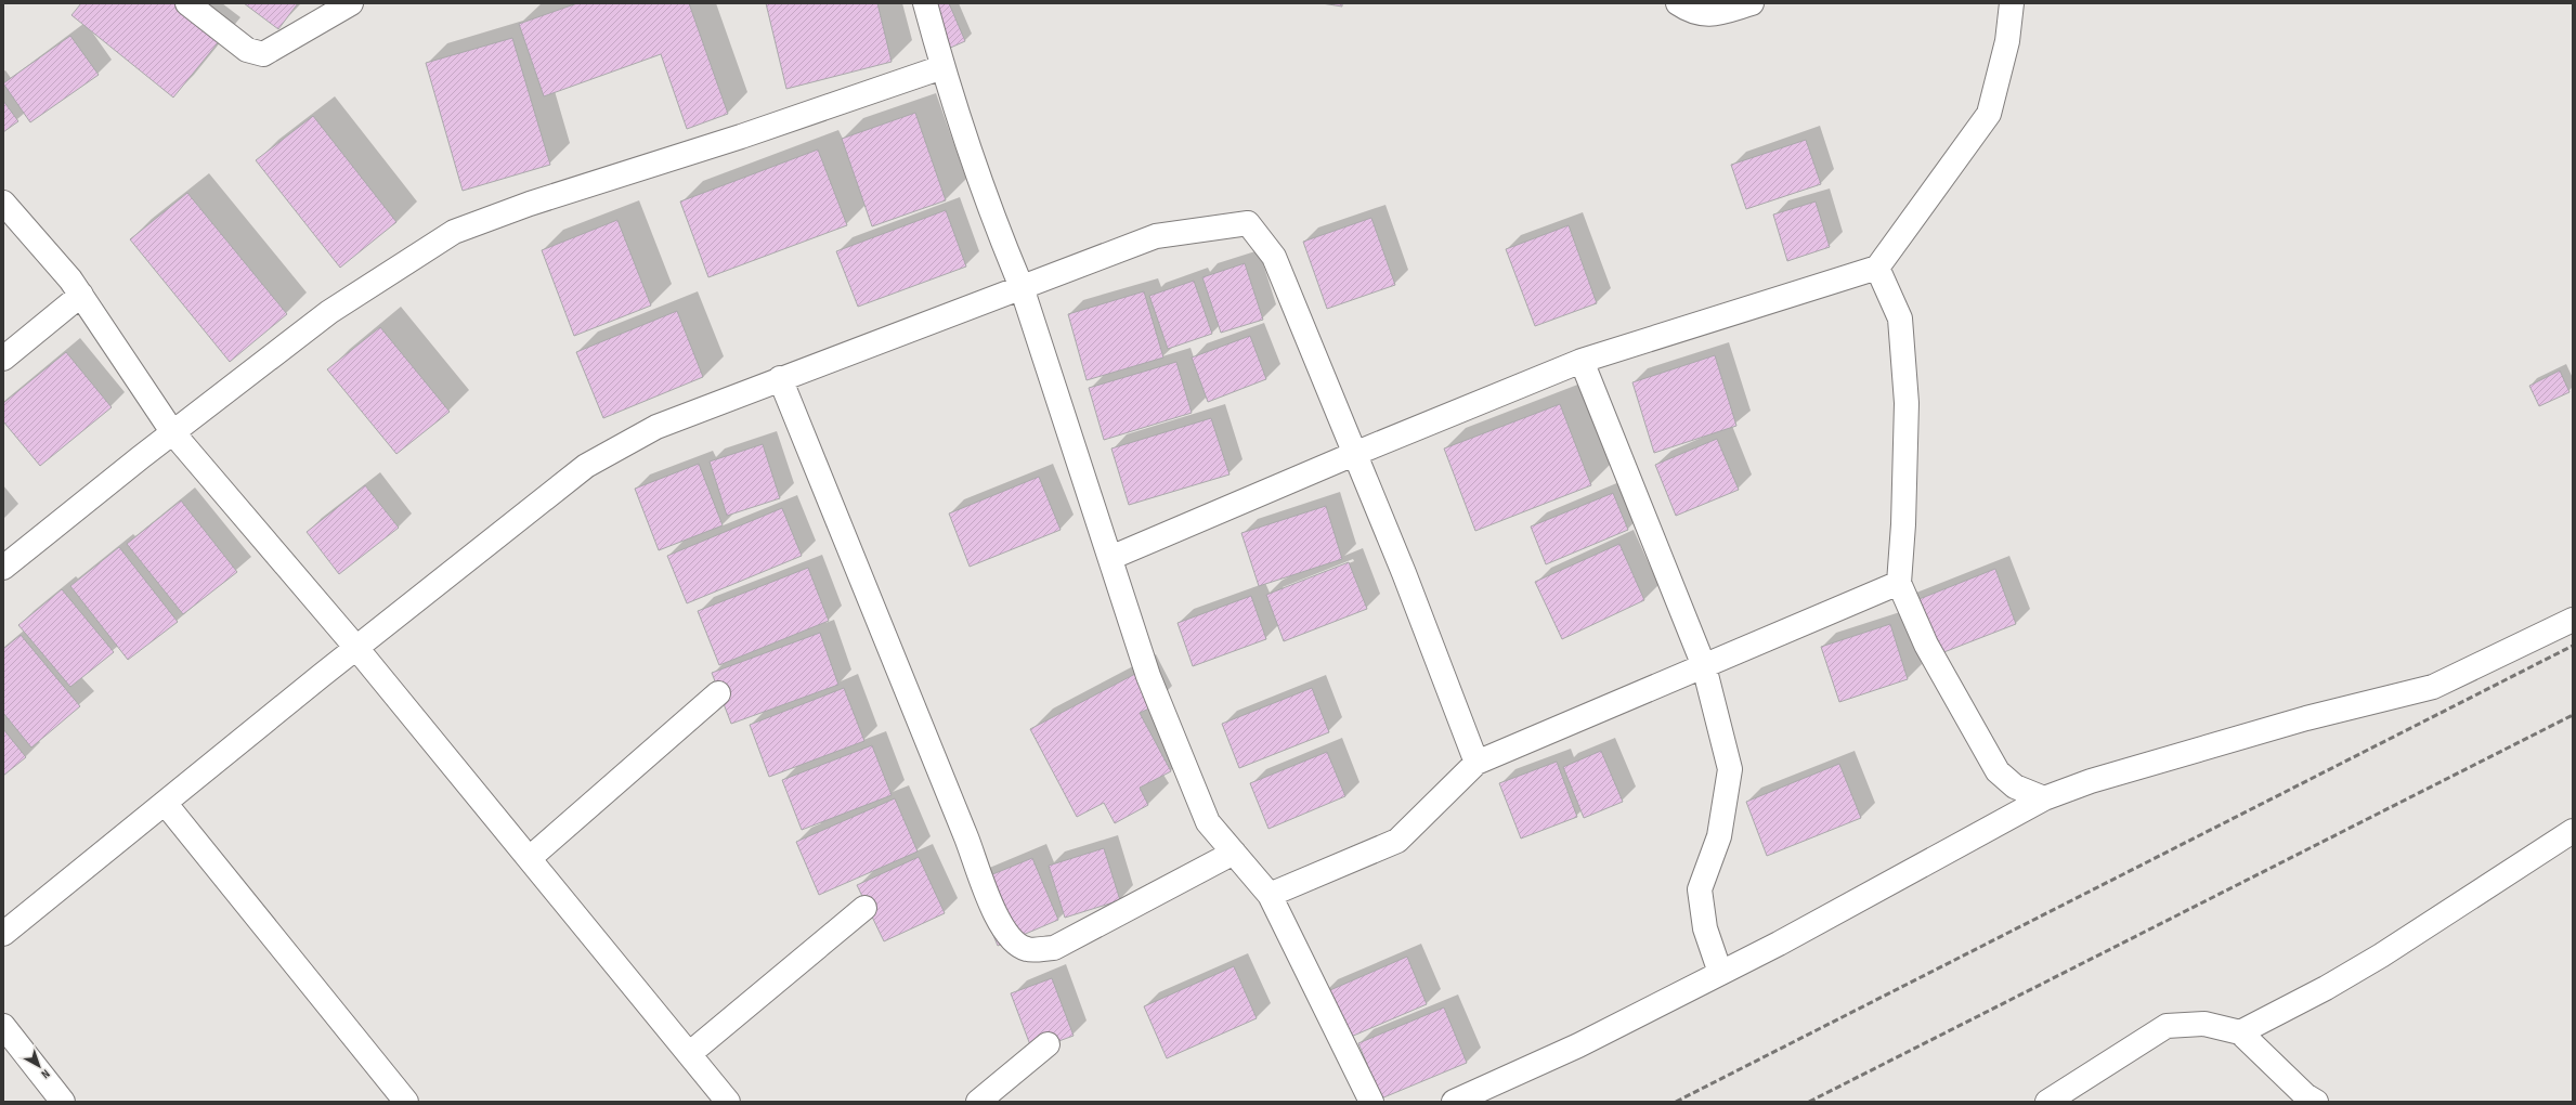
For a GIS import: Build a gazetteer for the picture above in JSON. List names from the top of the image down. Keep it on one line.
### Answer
{"north":"bottom right"}
